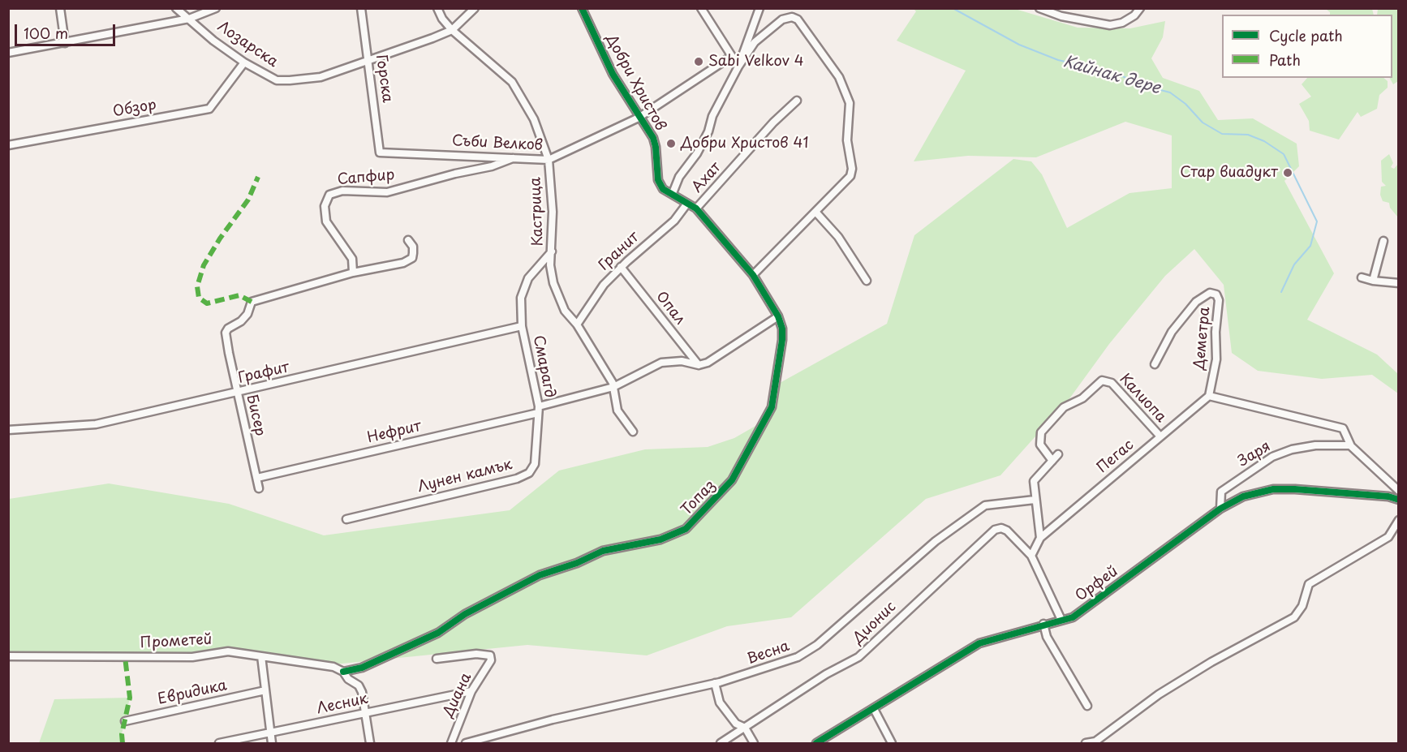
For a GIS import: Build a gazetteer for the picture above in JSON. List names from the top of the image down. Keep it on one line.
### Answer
{"streets":{"street":["Лозарска","Горска","Добри Христов","Обзор","Съби Велков","Сапфир","Ахат","Кастрица","Гранит","Опал","Деметра","Смарагд","Графит","Калиопа","Бисер","Нефрит","Заря","Пегас","Лунен камък","Топаз","Орфей","Дионис","Прометей","Весна","Евридика","Диана","Лесник"]},"crossings":[["Лозарска","Горска"],["Лозарска","Обзор"],["Лозарска","Кастрица"],["Горска","Съби Велков"],["Добри Христов","Съби Велков"],["Добри Христов","Топаз"],["Съби Велков","Сапфир"],["Съби Велков","Кастрица"],["Сапфир","Бисер"],["Ахат","Топаз"],["Кастрица","Гранит"],["Кастрица","Смарагд"],["Кастрица","Нефрит"],["Гранит","Опал"],["Гранит","Топаз"],["Опал","Нефрит"],["Деметра","Пегас"],["Смарагд","Графит"],["Смарагд","Нефрит"],["Смарагд","Лунен камък"],["Графит","Бисер"],["Калиопа","Пегас"],["Бисер","Нефрит"],["Нефрит","Лунен камък"],["Заря","Орфей"],["Топаз","Прометей"],["Диана","Лесник"]],"water":["Кайнак дере"],"places":["Sabi Velkov 4","Добри Христов 41","Стар виадукт"],"legend":["Cycle path","Path"],"scale_bar":"100 m"}
